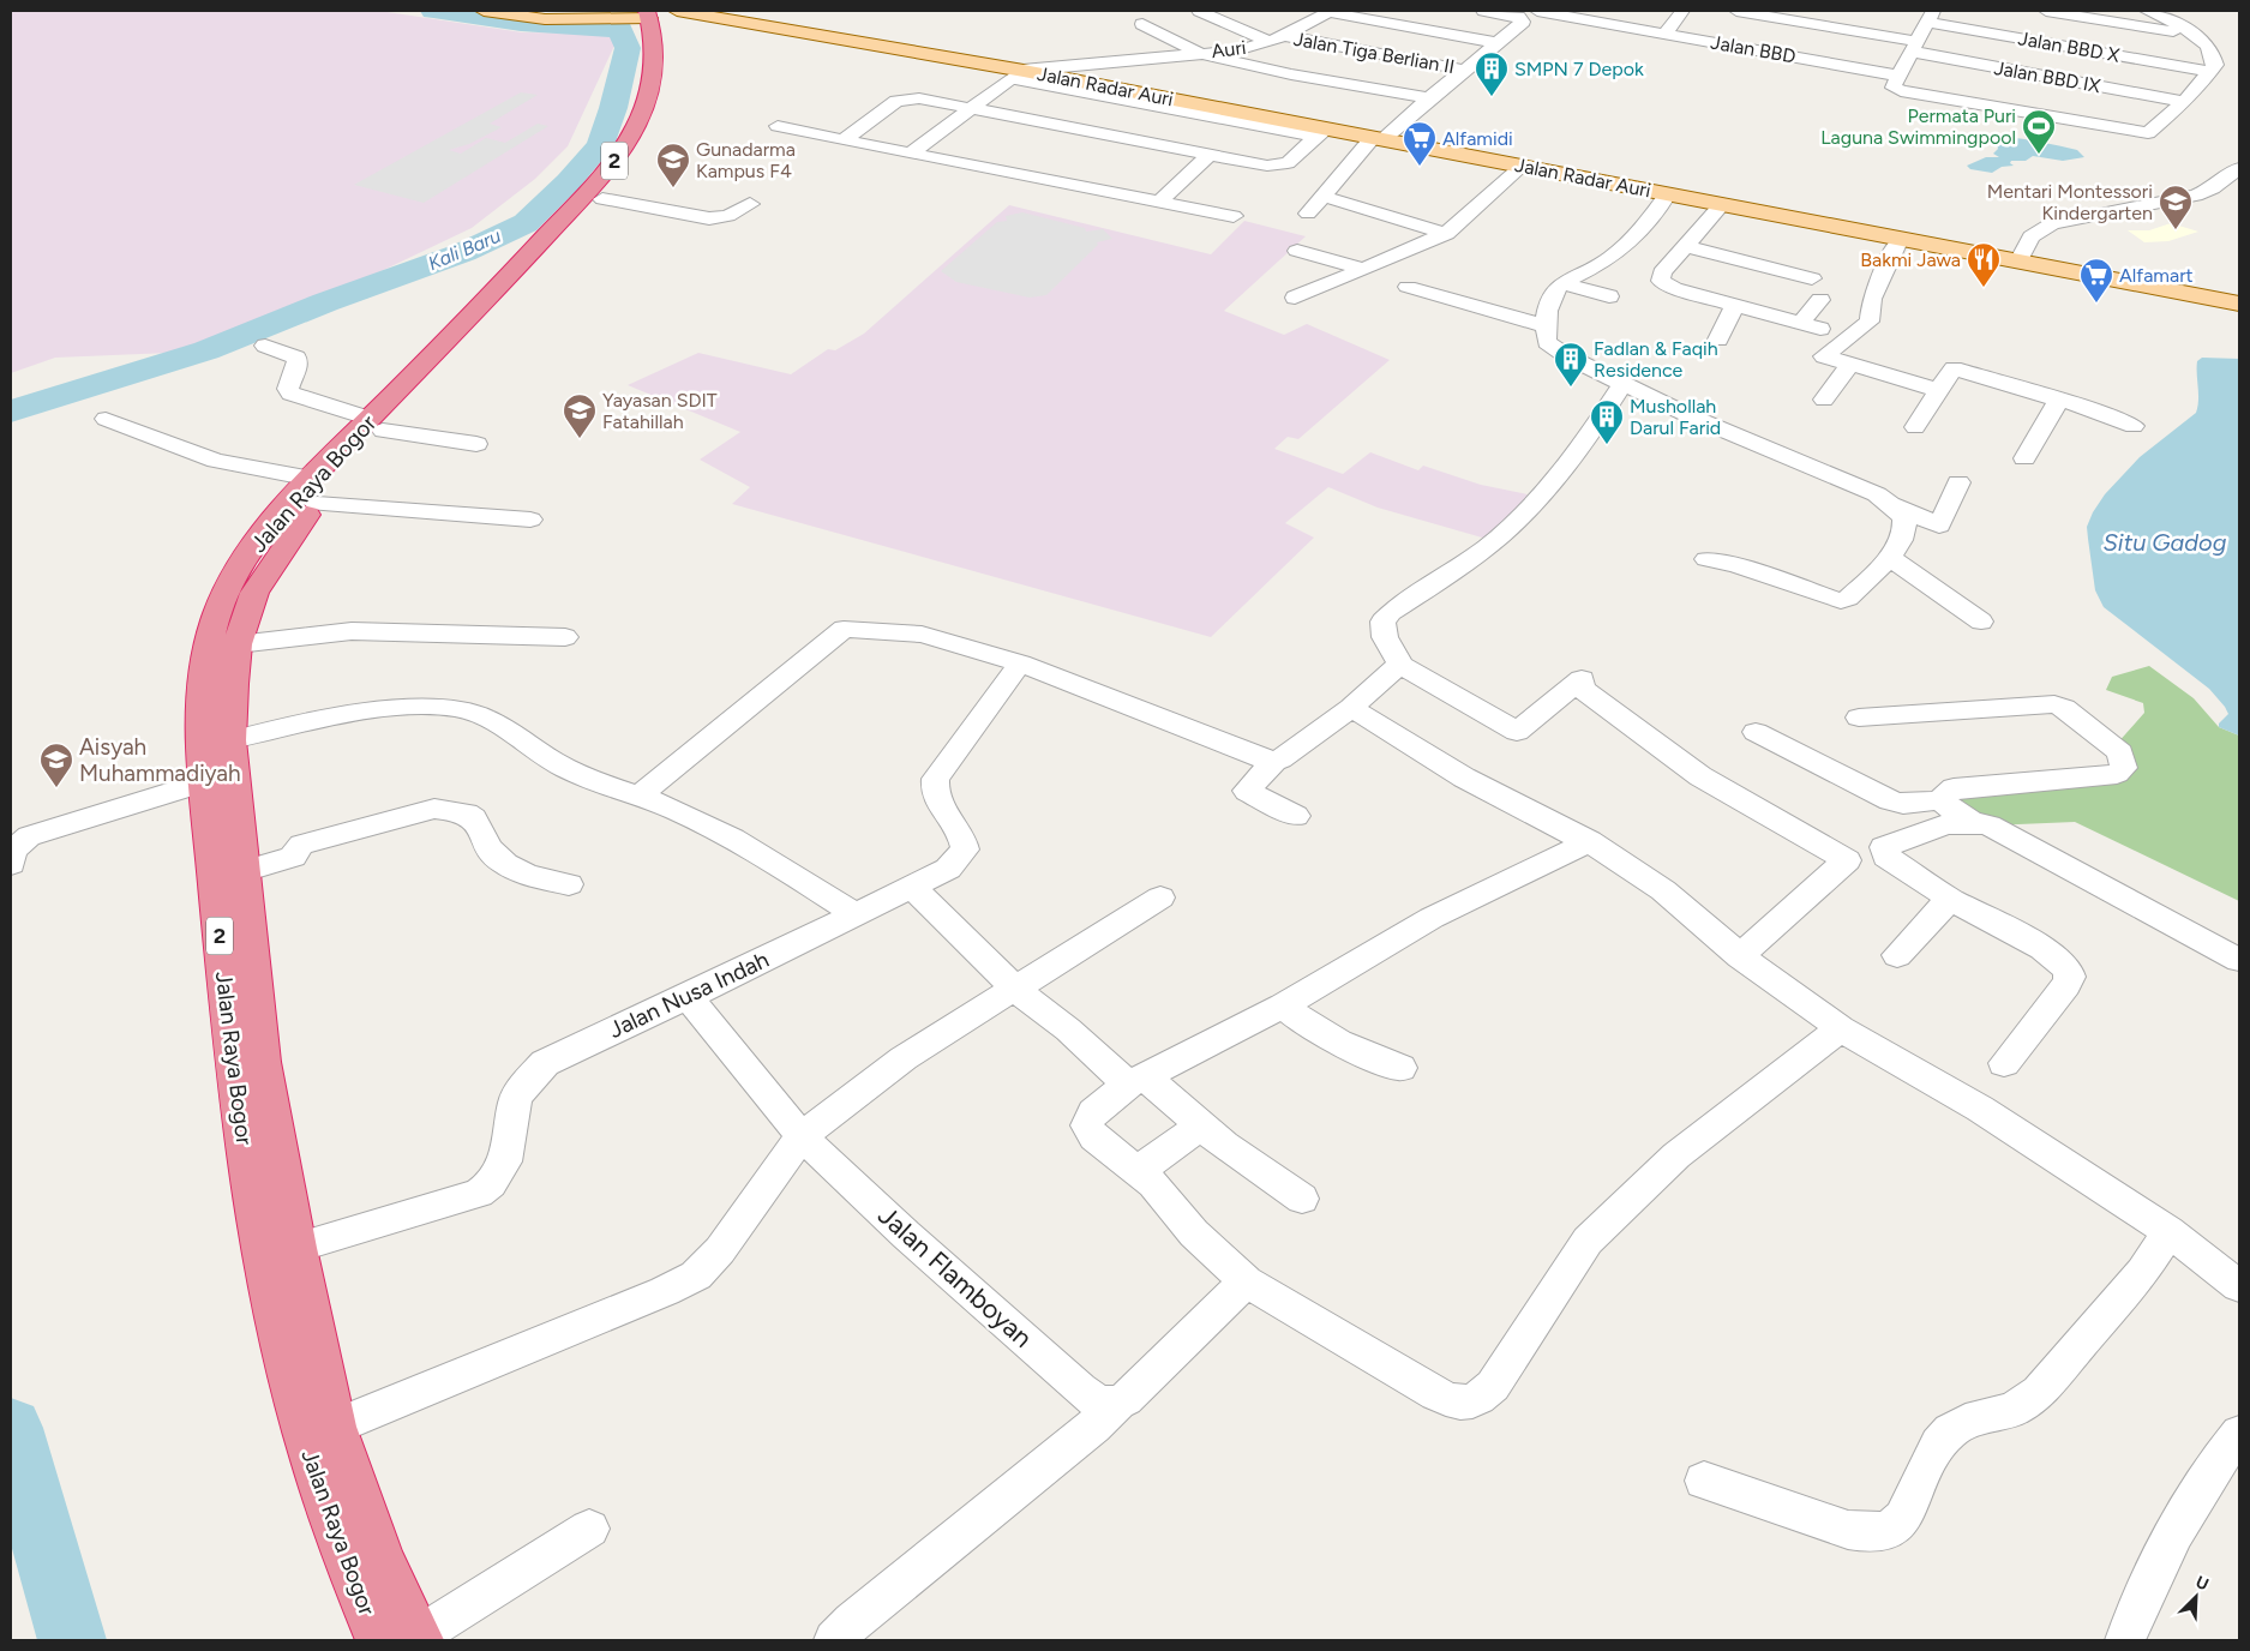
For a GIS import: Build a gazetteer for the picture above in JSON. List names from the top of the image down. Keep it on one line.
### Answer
{"streets":{"highway":["2","Jalan Raya Bogor"],"main road":["Jalan Radar Auri"],"street":["Jalan BBD X","Auri","Jalan BBD","Jalan Tiga Berlian II","Jalan BBD IX","Jalan Nusa Indah","Jalan Flamboyan"]},"crossings":[["Auri","Jalan Tiga Berlian II"],["Auri","Jalan Radar Auri"],["Jalan Raya Bogor","Jalan Nusa Indah"],["Jalan Nusa Indah","Jalan Flamboyan"]],"water":["Kali Baru","Situ Gadog"],"places":{"building":["SMPN 7 Depok","Fadlan & Faqih Residence","Mushollah Darul Farid"],"sports":["Permata Puri Laguna Swimmingpool"],"supermarket":["Alfamidi","Alfamart"],"school or university":["Gunadarma Kampus F4","Mentari Montessori Kindergarten","Yayasan SDIT Fatahillah","Aisyah Muhammadiyah"],"restaurant":["Bakmi Jawa"]},"north":"top right"}
